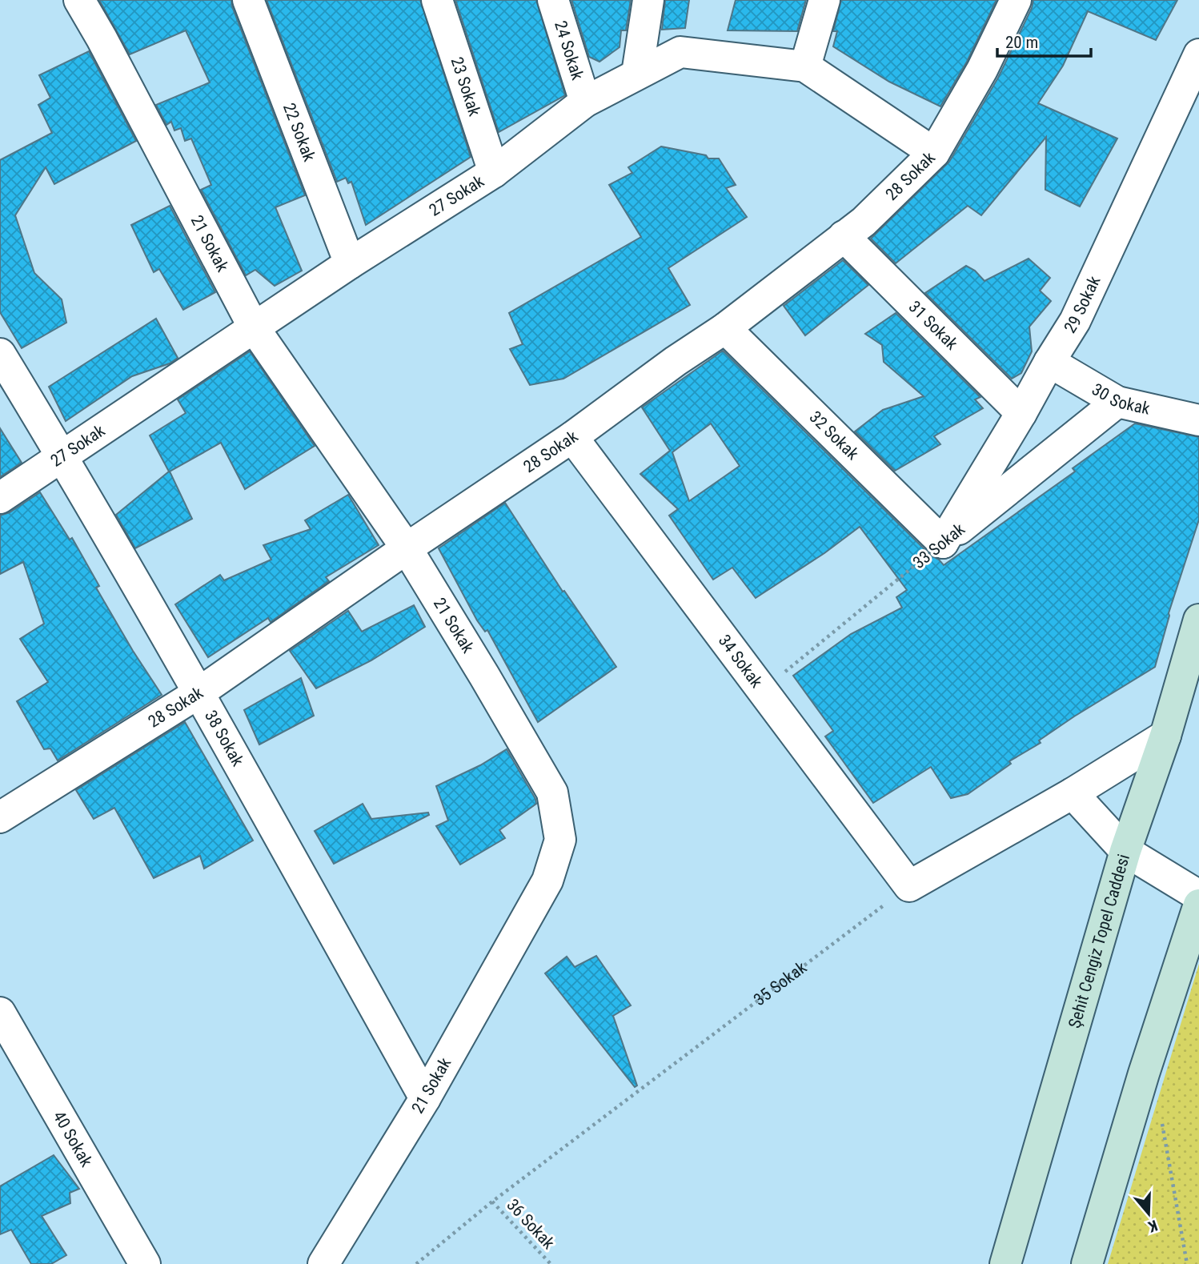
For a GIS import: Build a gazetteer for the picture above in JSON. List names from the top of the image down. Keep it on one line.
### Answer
{"streets":{"main road":["Şehit Cengiz Topel Caddesi"],"street":["24 Sokak","23 Sokak","22 Sokak","28 Sokak","27 Sokak","21 Sokak","29 Sokak","31 Sokak","30 Sokak","32 Sokak","33 Sokak","34 Sokak","38 Sokak","40 Sokak"],"path":["35 Sokak","36 Sokak"]},"crossings":[["24 Sokak","27 Sokak"],["23 Sokak","27 Sokak"],["22 Sokak","27 Sokak"],["28 Sokak","27 Sokak"],["28 Sokak","21 Sokak"],["28 Sokak","31 Sokak"],["28 Sokak","32 Sokak"],["28 Sokak","34 Sokak"],["28 Sokak","38 Sokak"],["27 Sokak","21 Sokak"],["27 Sokak","38 Sokak"],["21 Sokak","38 Sokak"],["29 Sokak","31 Sokak"],["29 Sokak","30 Sokak"],["29 Sokak","32 Sokak"],["29 Sokak","33 Sokak"],["30 Sokak","33 Sokak"],["32 Sokak","33 Sokak"],["33 Sokak","34 Sokak"],["34 Sokak","35 Sokak"],["35 Sokak","36 Sokak"]],"scale_bar":"20 m","north":"bottom"}
